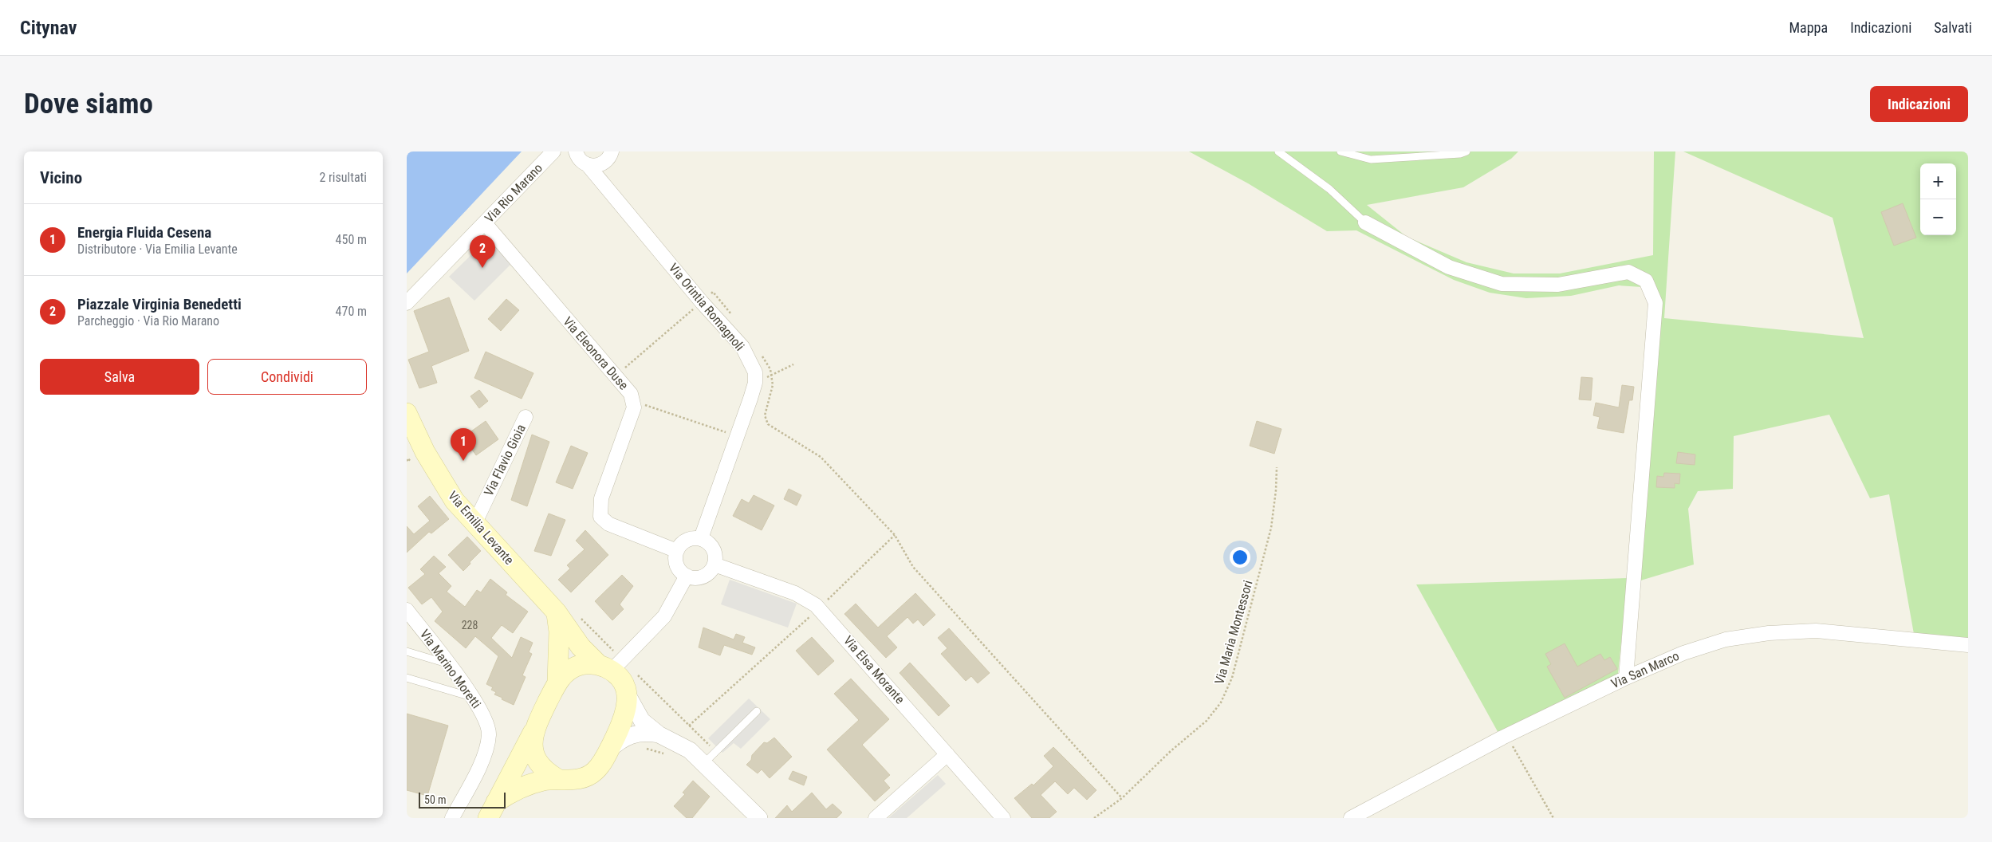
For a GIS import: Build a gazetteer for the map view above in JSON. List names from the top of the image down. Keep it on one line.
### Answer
{"streets":{"main road":["Via Emilia Levante"],"street":["Via Rio Marano","Via Orintia Romagnoli","Via Eleonora Duse","Via Flavio Gioia","Via Marino Moretti","Via Elsa Morante","Via San Marco"],"path":["Via Maria Montessori"]},"crossings":[["Via Rio Marano","Via Eleonora Duse"],["Via Eleonora Duse","Via Elsa Morante"],["Via Flavio Gioia","Via Emilia Levante"]],"house_numbers":["228"],"scale_bar":"50 m","page":{"header":"Citynav","nav":["Mappa","Indicazioni","Salvati"],"buttons":["Indicazioni",["Salva","Condividi"]],"title":"Dove siamo","heading":["Vicino","2 risultati"],"map_buttons":["+","−"],"list":[{"mark":"1","name":"Energia Fluida Cesena","note":"Distributore · Via Emilia Levante","value":"450 m"},{"mark":"2","name":"Piazzale Virginia Benedetti","note":"Parcheggio · Via Rio Marano","value":"470 m"}],"pins":["2","1"],"scale":"50 m"}}
